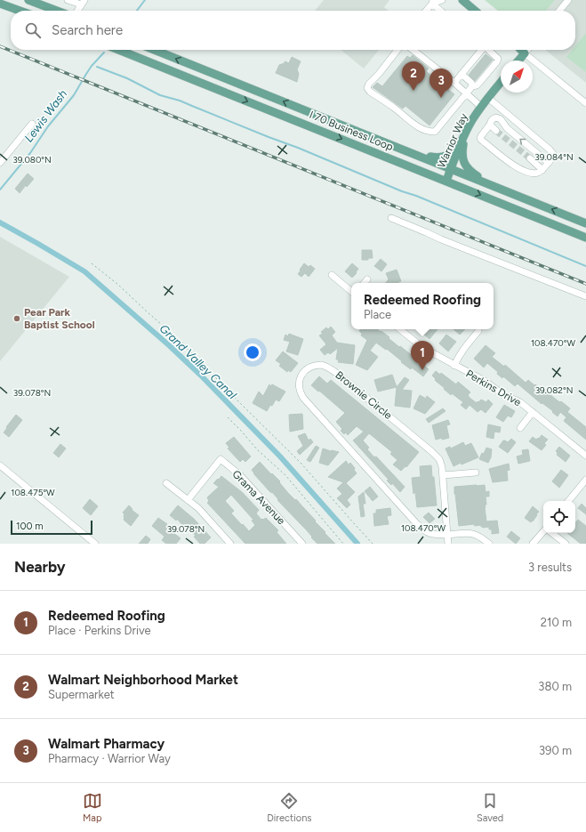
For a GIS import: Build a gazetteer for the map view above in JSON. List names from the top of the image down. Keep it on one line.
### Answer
{"streets":{"main road":["I 70 Business Loop","Warrior Way"],"street":["Perkins Drive","Brownie Circle","Grama Avenue"]},"crossings":[["I 70 Business Loop","Warrior Way"]],"water":["Lewis Wash","Grand Valley Canal"],"places":["Pear Park Baptist School"],"scale_bar":"100 m","north":"top right","page":{"search":"Search here","pins":["2","3","1"],"popup":["Redeemed Roofing","Place"],"scale":"100 m","heading":["Nearby","3 results"],"list":[{"mark":"1","name":"Redeemed Roofing","note":"Place · Perkins Drive","value":"210 m"},{"mark":"2","name":"Walmart Neighborhood Market","note":"Supermarket","value":"380 m"},{"mark":"3","name":"Walmart Pharmacy","note":"Pharmacy · Warrior Way","value":"390 m"}],"nav":["Map","Directions","Saved"]},"coordinates":["39.084°N","39.080°N","108.470°W","39.082°N","39.078°N","108.475°W"]}
